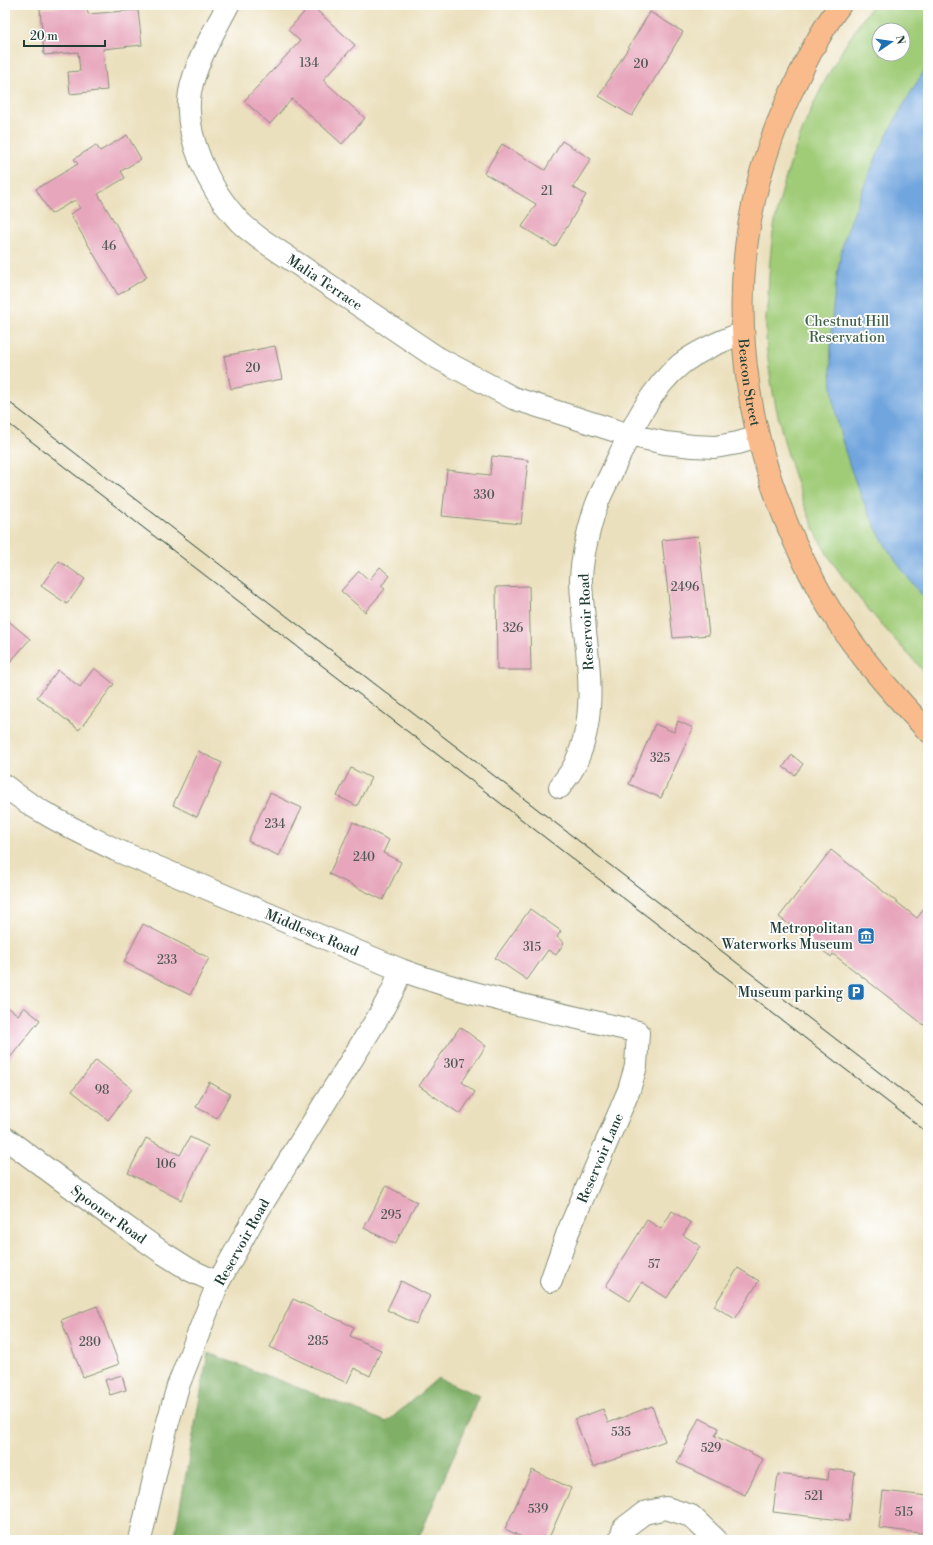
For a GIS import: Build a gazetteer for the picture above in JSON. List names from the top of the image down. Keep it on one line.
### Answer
{"streets":{"main road":["Beacon Street"],"street":["Malia Terrace","Reservoir Road","Middlesex Road","Reservoir Lane","Spooner Road"]},"crossings":[["Malia Terrace","Reservoir Road"],["Beacon Street","Reservoir Road"],["Reservoir Road","Middlesex Road"],["Reservoir Road","Spooner Road"],["Middlesex Road","Reservoir Lane"]],"parks":["Chestnut Hill Reservation"],"places":{"museum":["Metropolitan Waterworks Museum"],"parking":["Museum parking"]},"house_numbers":["134","20","21","46","20","330","2496","326","325","234","240","315","233","307","98","106","295","57","285","280","535","529","521","539","515"],"scale_bar":"20 m","north":"right"}
